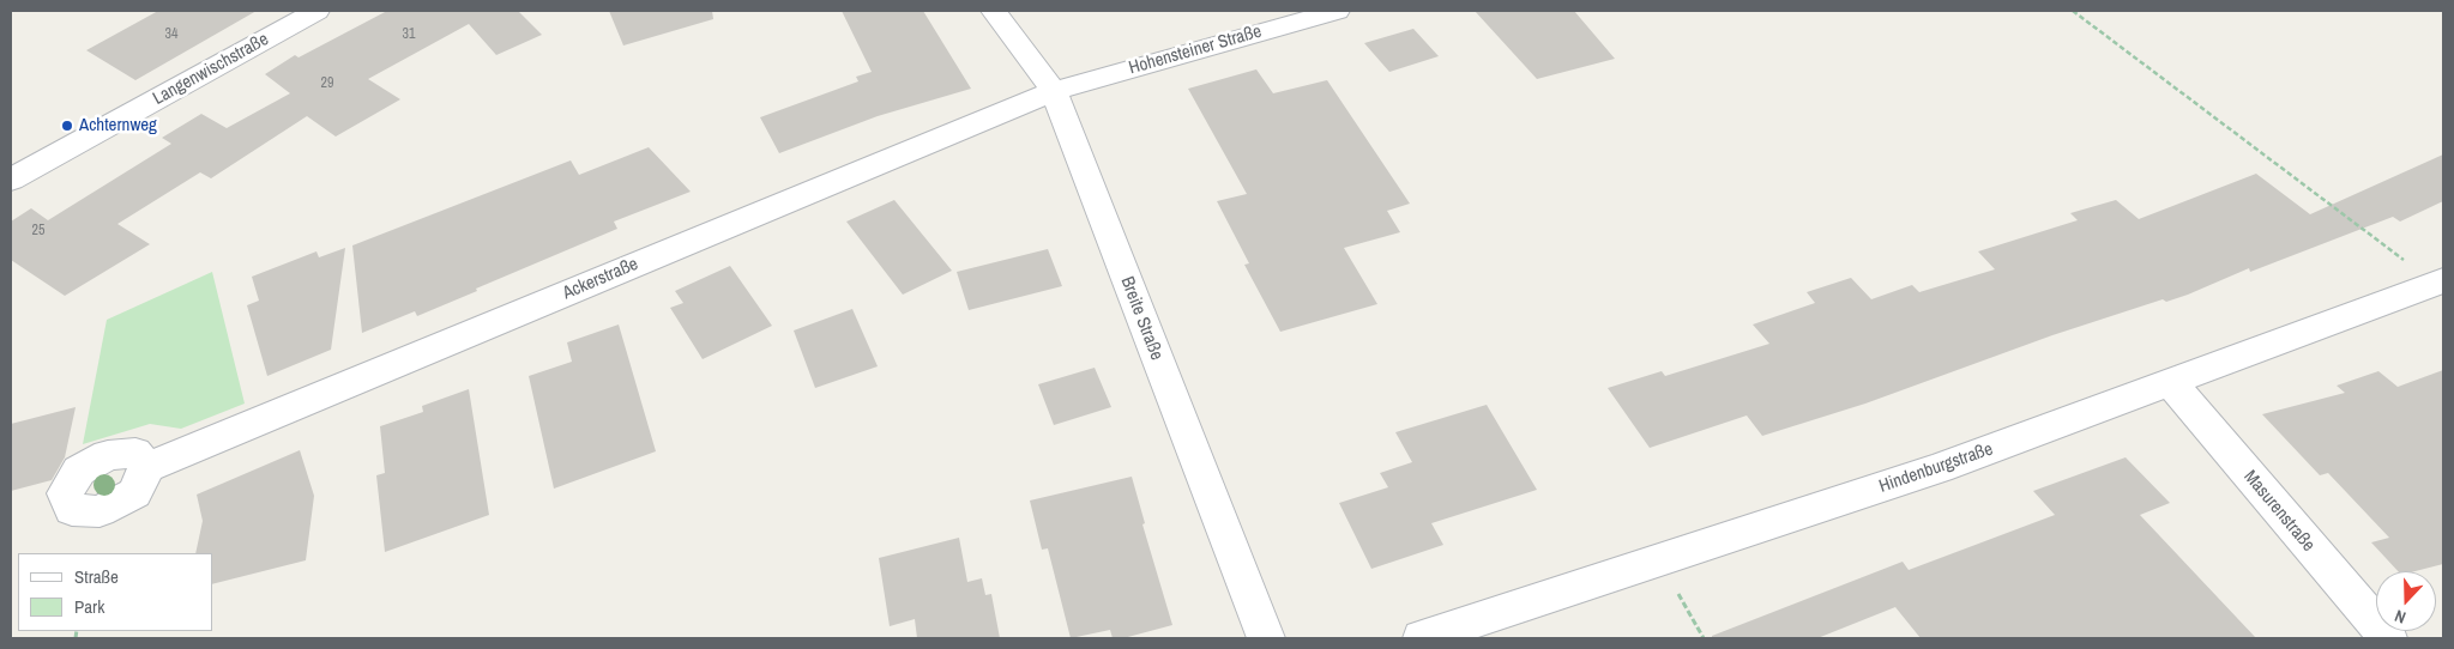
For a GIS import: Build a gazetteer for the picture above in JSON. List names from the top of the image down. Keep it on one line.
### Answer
{"streets":{"street":["Hohensteiner Straße","Langenwischstraße","Ackerstraße","Breite Straße","Hindenburgstraße","Masurenstraße"]},"crossings":[["Hohensteiner Straße","Ackerstraße"],["Hohensteiner Straße","Breite Straße"],["Ackerstraße","Breite Straße"],["Hindenburgstraße","Masurenstraße"]],"places":["Achternweg"],"house_numbers":["34","31","29","25"],"legend":["Straße","Park"],"north":"bottom"}
